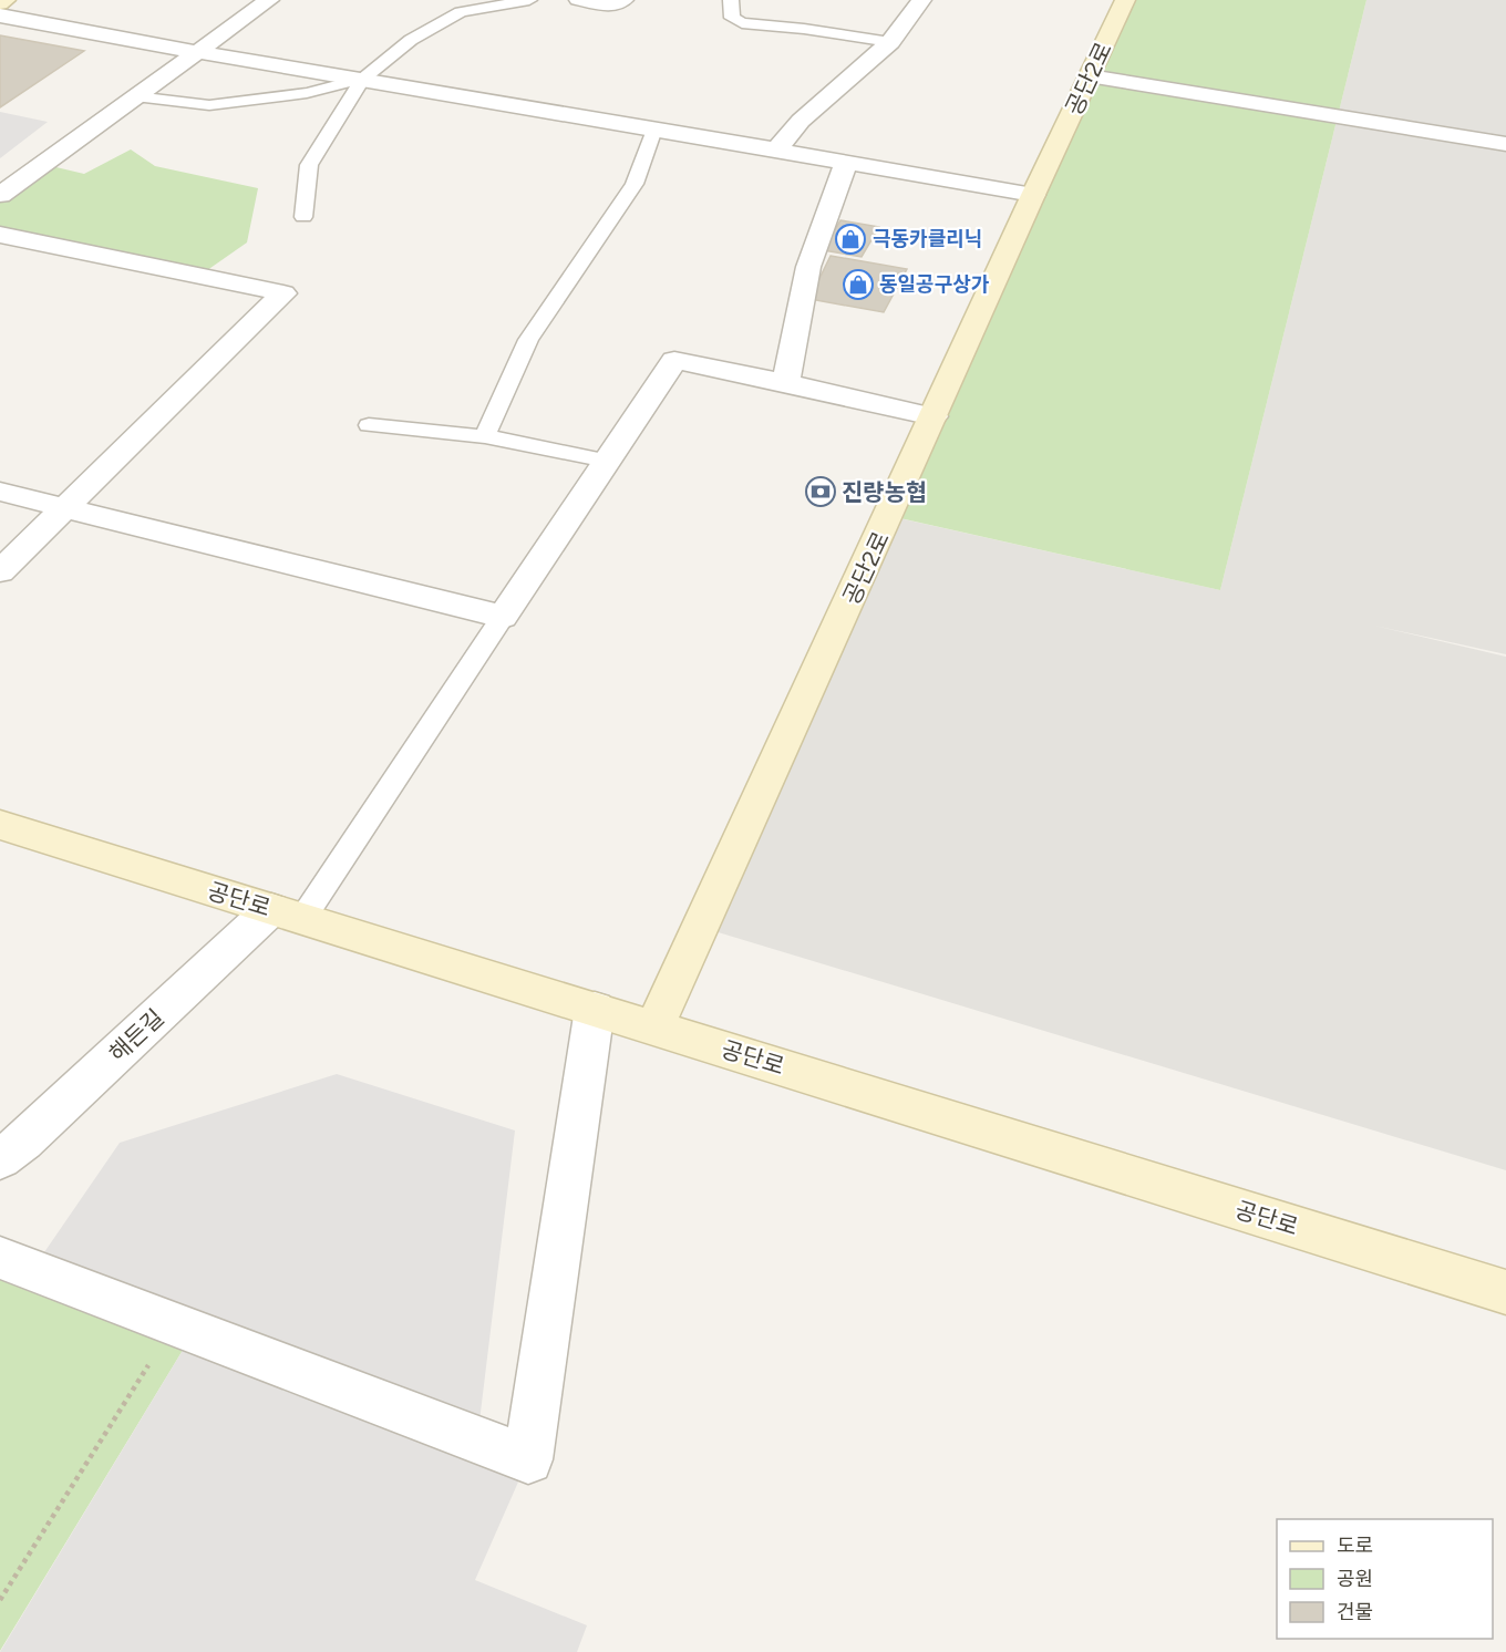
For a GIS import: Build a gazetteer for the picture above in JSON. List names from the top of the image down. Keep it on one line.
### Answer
{"streets":{"street":["공단2로","공단로","해든길"]},"crossings":[["공단2로","공단로"],["공단로","해든길"]],"places":{"shop":["극동카클리닉","동일공구상가"],"bank":["진량농협"]},"legend":["도로","공원","건물"]}
